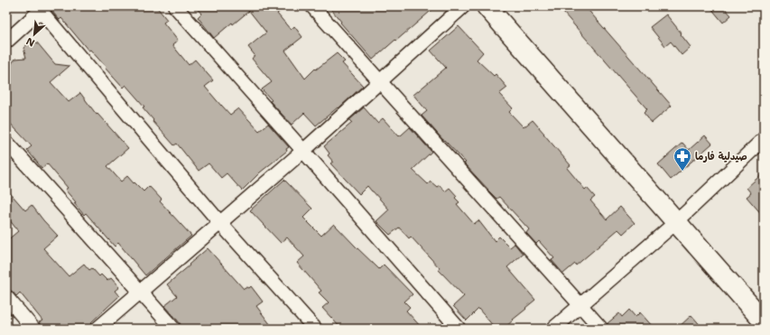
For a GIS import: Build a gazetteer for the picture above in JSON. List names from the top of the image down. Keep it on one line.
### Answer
{"places":{"pharmacy":["صيدلية فارما"]},"north":"bottom left"}
